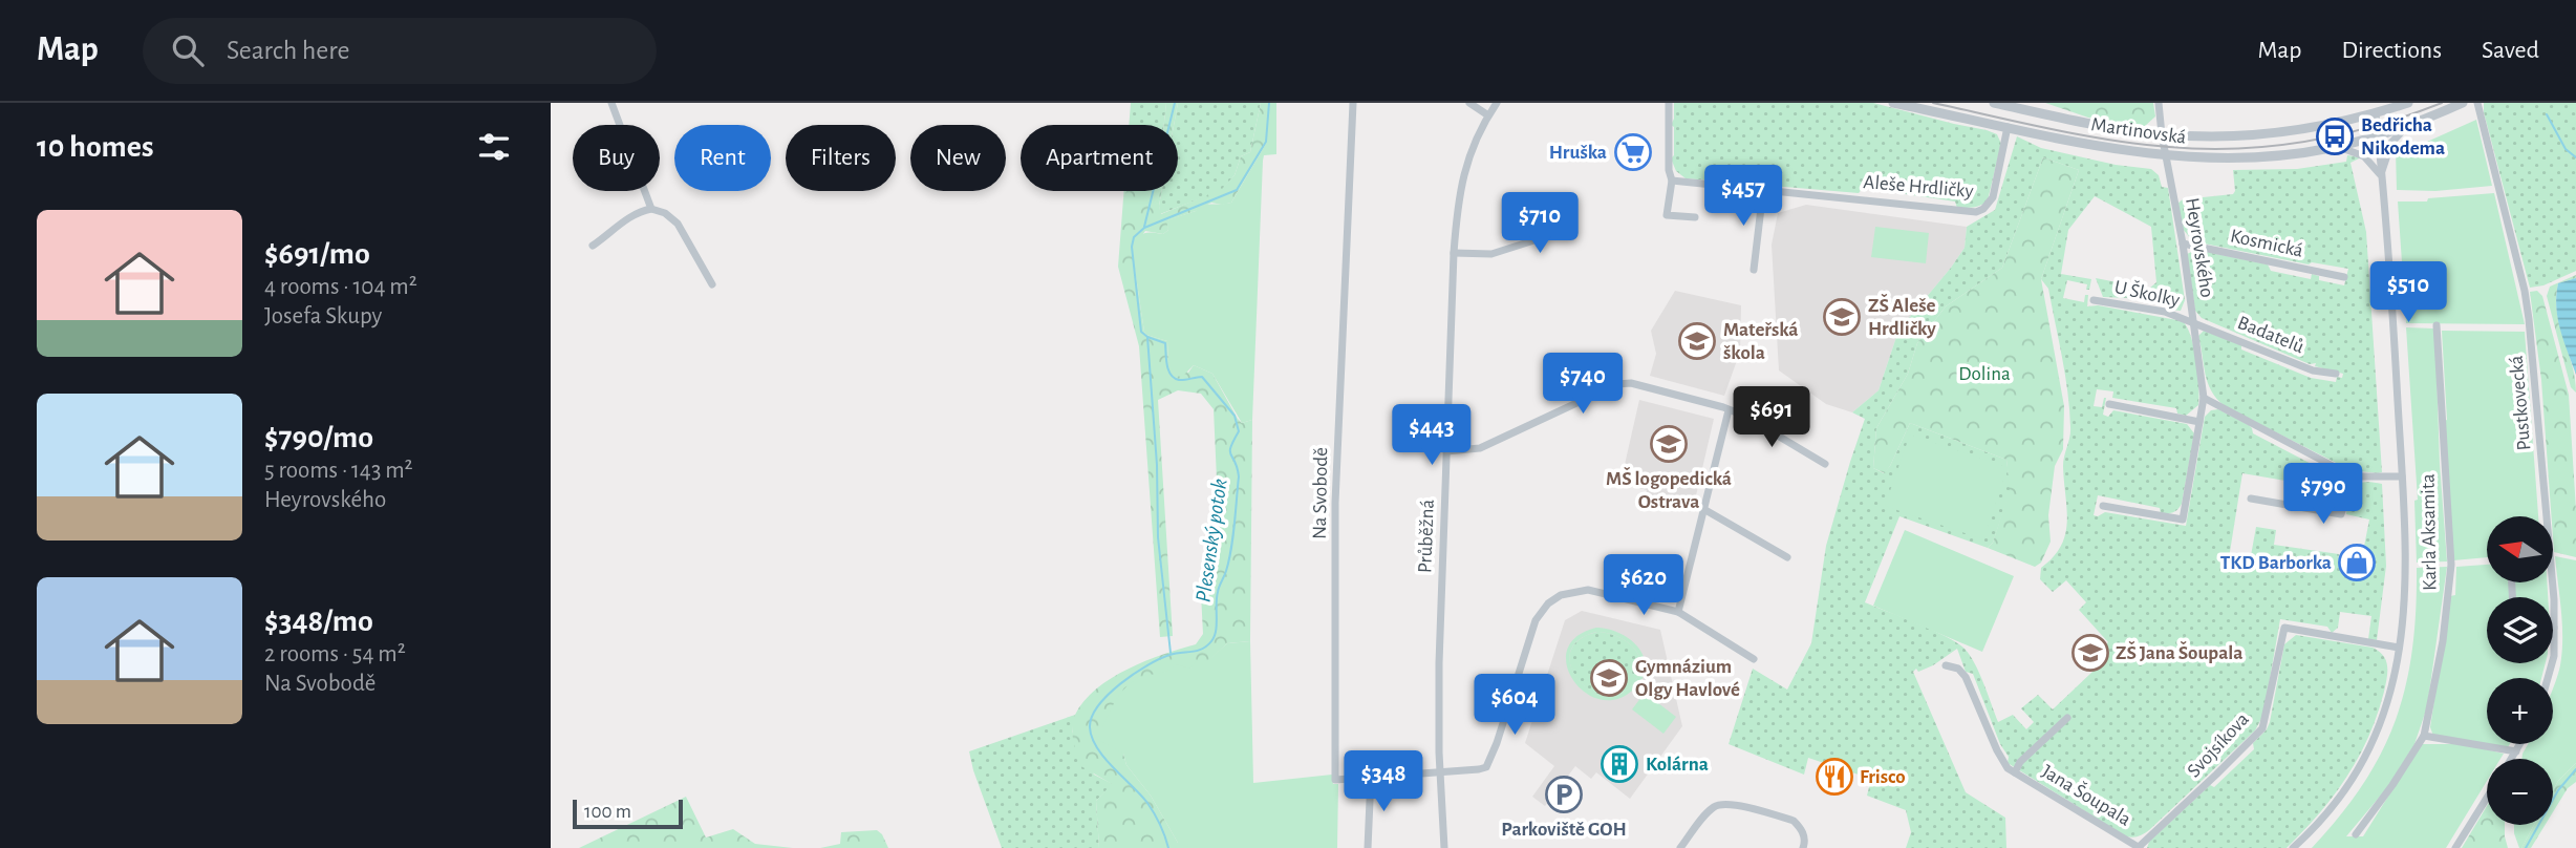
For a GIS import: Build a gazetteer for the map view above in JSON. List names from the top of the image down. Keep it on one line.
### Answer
{"streets":{"street":["Martinovská","Aleše Hrdličky","Kosmická","Heyrovského","U Školky","Badatelů","Pustkovecká","Na Svobodě","Karla Aksamita","Průběžná","Svojsíkova","Jana Šoupala"]},"crossings":[["Martinovská","Aleše Hrdličky"],["Martinovská","Heyrovského"],["Kosmická","Heyrovského"],["Heyrovského","U Školky"],["Heyrovského","Badatelů"],["U Školky","Badatelů"],["Na Svobodě","Průběžná"],["Svojsíkova","Jana Šoupala"]],"water":["Plesenský potok"],"parks":["Dolina"],"places":{"bus stop":["Bedřicha Nikodema"],"supermarket":["Hruška"],"school or university":["ZŠ Aleše Hrdličky","Mateřská škola","MŠ logopedická Ostrava","ZŠ Jana Šoupala","Gymnázium Olgy Havlové"],"shop":["TKD Barborka"],"building":["Kolárna"],"restaurant":["Frisco"],"parking":["Parkoviště GOH"]},"scale_bar":"100 m","north":"left","page":{"header":"Map","search":"Search here","nav":["Map","Directions","Saved"],"heading":"10 homes","chip":["Buy","Rent","Filters","New","Apartment"],"price":["$457","$710","$510","$740","$691","$443","$790","$620","$604","$348"],"list":[{"name":"$691/mo","note":"4 rooms · 104 m² · Josefa Skupy"},{"name":"$790/mo","note":"5 rooms · 143 m² · Heyrovského"},{"name":"$348/mo","note":"2 rooms · 54 m² · Na Svobodě"}],"map_buttons":["+","−"],"scale":"100 m"}}
